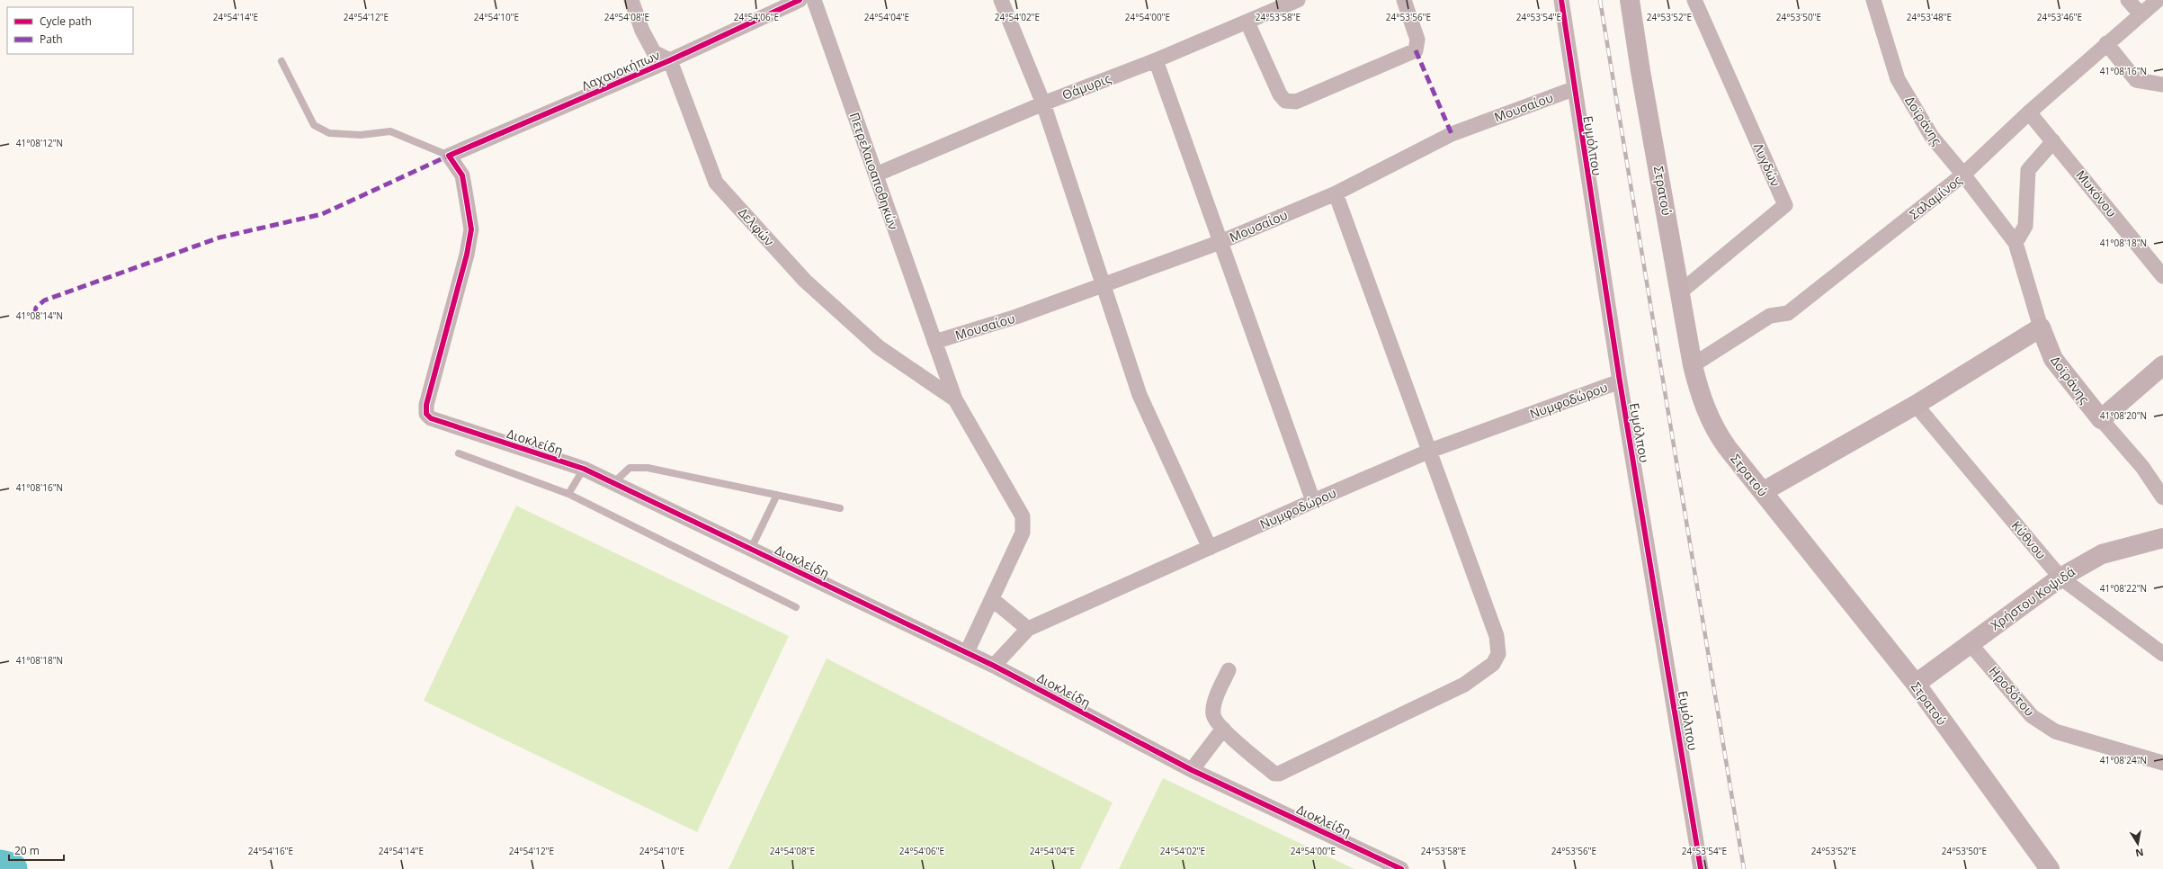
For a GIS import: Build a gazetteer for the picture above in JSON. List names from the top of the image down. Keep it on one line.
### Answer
{"streets":{"main road":["Δοϊράνης","Στρατού","Χρήστου Κοψιδά"],"street":["Λαχανοκήπων","Θάμυρις","Μουσαίου","Ευμόλπου","Λυγδών","Πετρελαιοαποθηκών","Μυκόνου","Σαλαμίνος","Δελφών","Νυμφοδώρου","Διοκλείδη","Κύθνου","Ηροδότου"]},"crossings":[["Λαχανοκήπων","Δελφών"],["Λαχανοκήπων","Διοκλείδη"],["Θάμυρις","Πετρελαιοαποθηκών"],["Μουσαίου","Ευμόλπου"],["Μουσαίου","Πετρελαιοαποθηκών"],["Δοϊράνης","Σαλαμίνος"],["Ευμόλπου","Νυμφοδώρου"],["Λυγδών","Στρατού"],["Πετρελαιοαποθηκών","Δελφών"],["Πετρελαιοαποθηκών","Διοκλείδη"],["Στρατού","Σαλαμίνος"],["Στρατού","Χρήστου Κοψιδά"],["Μυκόνου","Σαλαμίνος"],["Νυμφοδώρου","Διοκλείδη"],["Κύθνου","Χρήστου Κοψιδά"],["Χρήστου Κοψιδά","Ηροδότου"]],"legend":["Cycle path","Path"],"scale_bar":"20 m","north":"bottom","coordinates":["24°54'14\"E","24°54'12\"E","24°54'10\"E","24°54'08\"E","24°54'06\"E","24°54'04\"E","24°54'02\"E","24°54'00\"E","24°53'58\"E","24°53'56\"E","24°53'54\"E","24°53'52\"E","24°53'50\"E","24°53'48\"E","24°53'46\"E","41°08'16\"N","41°08'12\"N","41°08'18\"N","41°08'14\"N","41°08'20\"N","41°08'22\"N","41°08'24\"N","24°54'16\"E"]}
